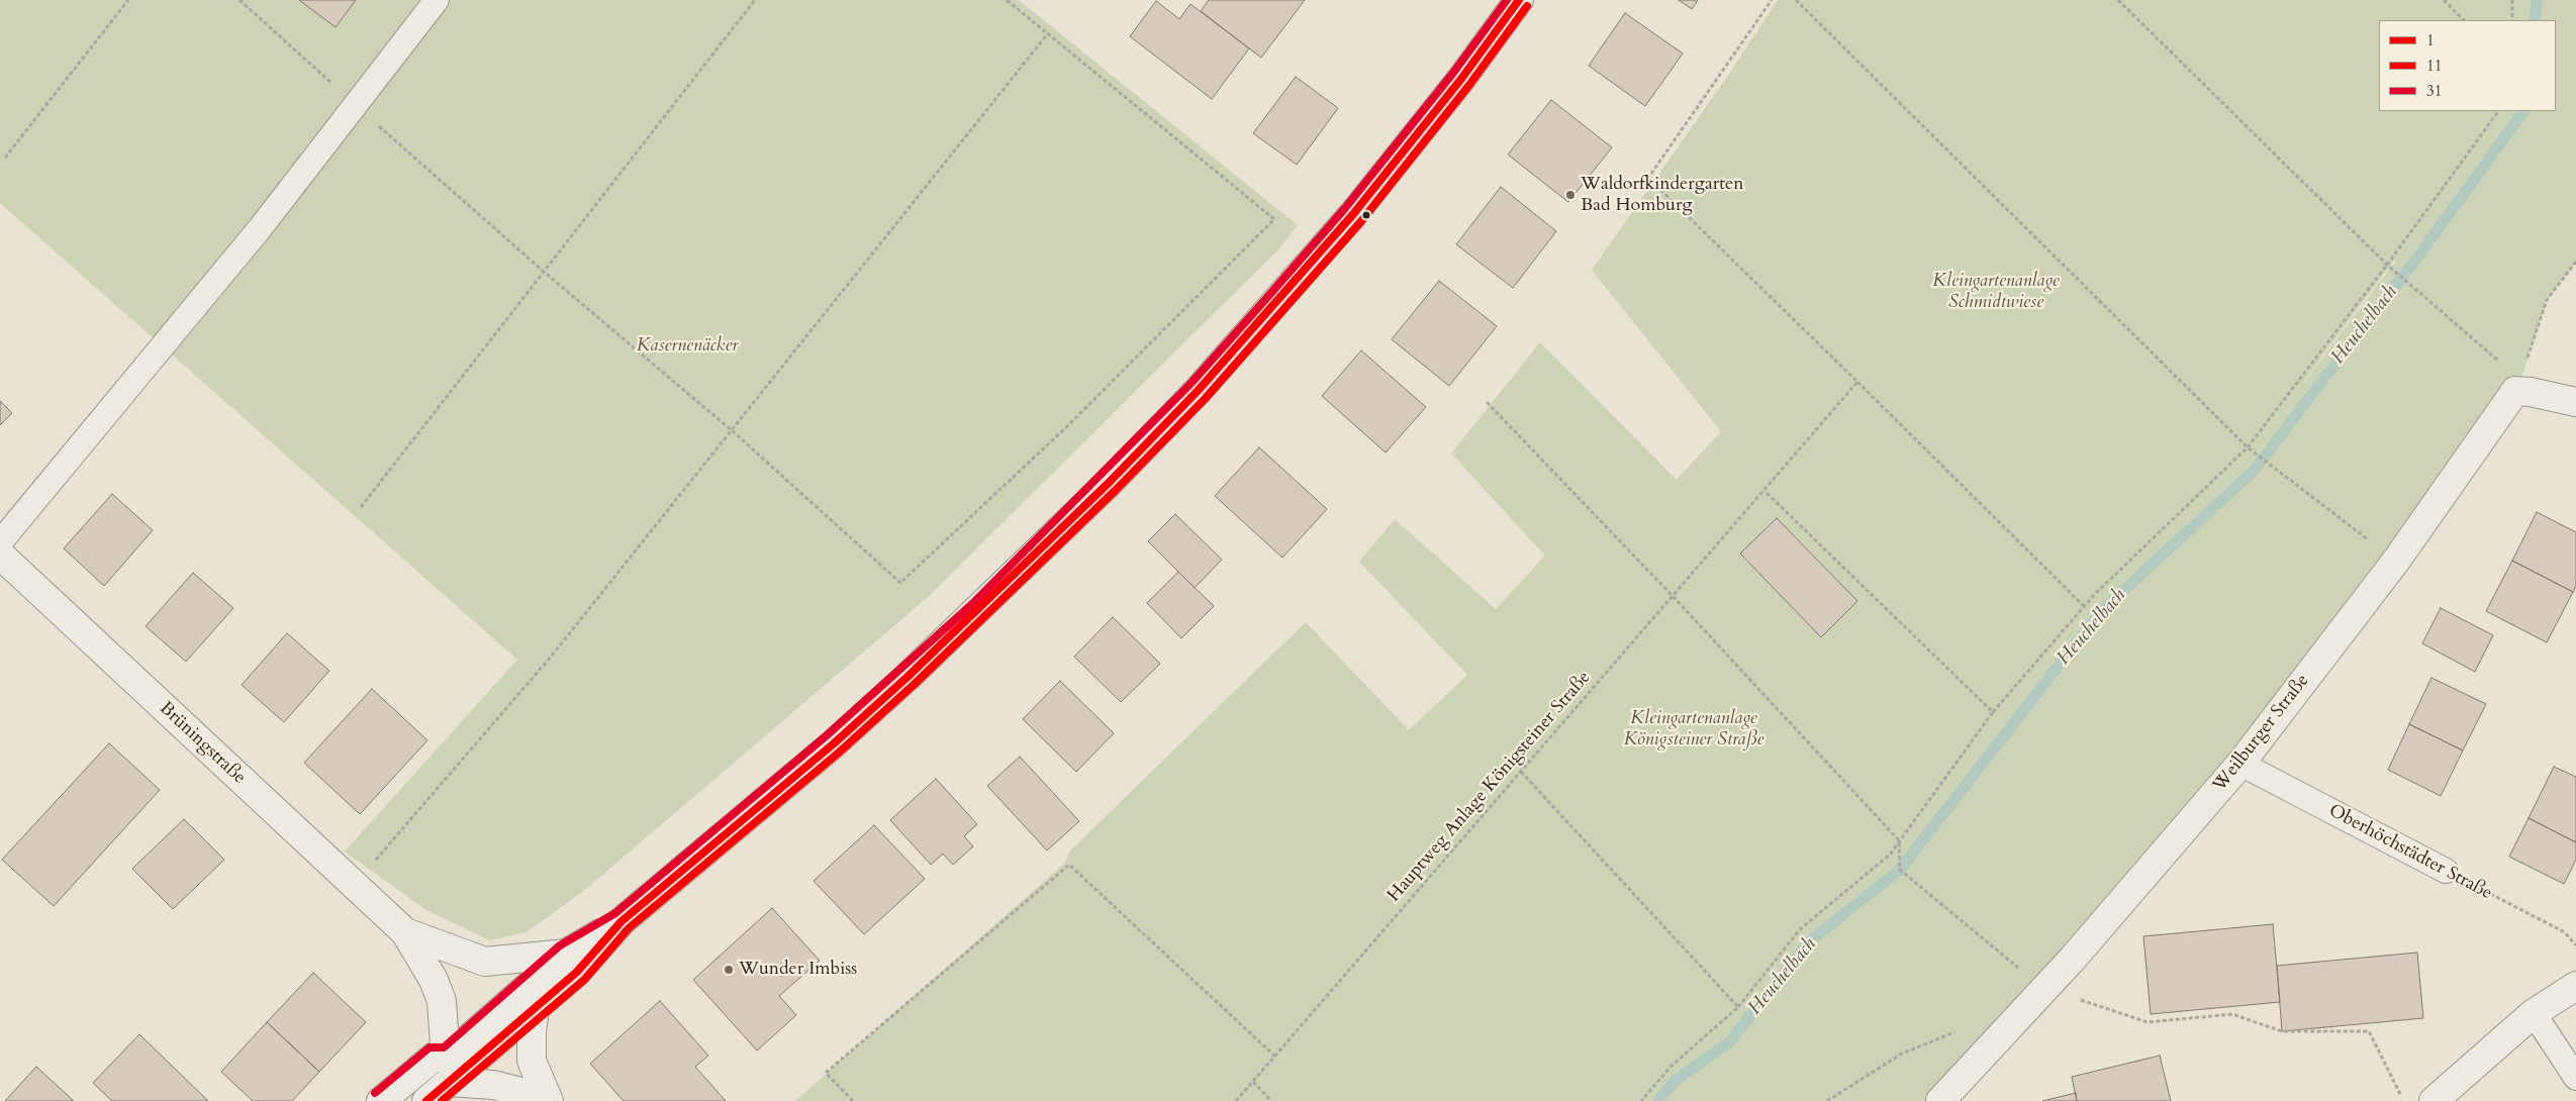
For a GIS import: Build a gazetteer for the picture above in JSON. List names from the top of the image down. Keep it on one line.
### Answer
{"streets":{"street":["Weilburger Straße","Brüningstraße"],"lane":["Oberhöchstädter Straße"],"path":["Hauptweg Anlage Königsteiner Straße"]},"crossings":[["Weilburger Straße","Oberhöchstädter Straße"]],"water":["Heuchelbach"],"parks":["Kleingartenanlage Schmidtwiese","Kasernenäcker","Kleingartenanlage Königsteiner Straße"],"places":["Waldorfkindergarten Bad Homburg","Wunder Imbiss"],"lines":["transit line 1","transit line 31","transit line 11"],"legend":["1","11","31"]}
